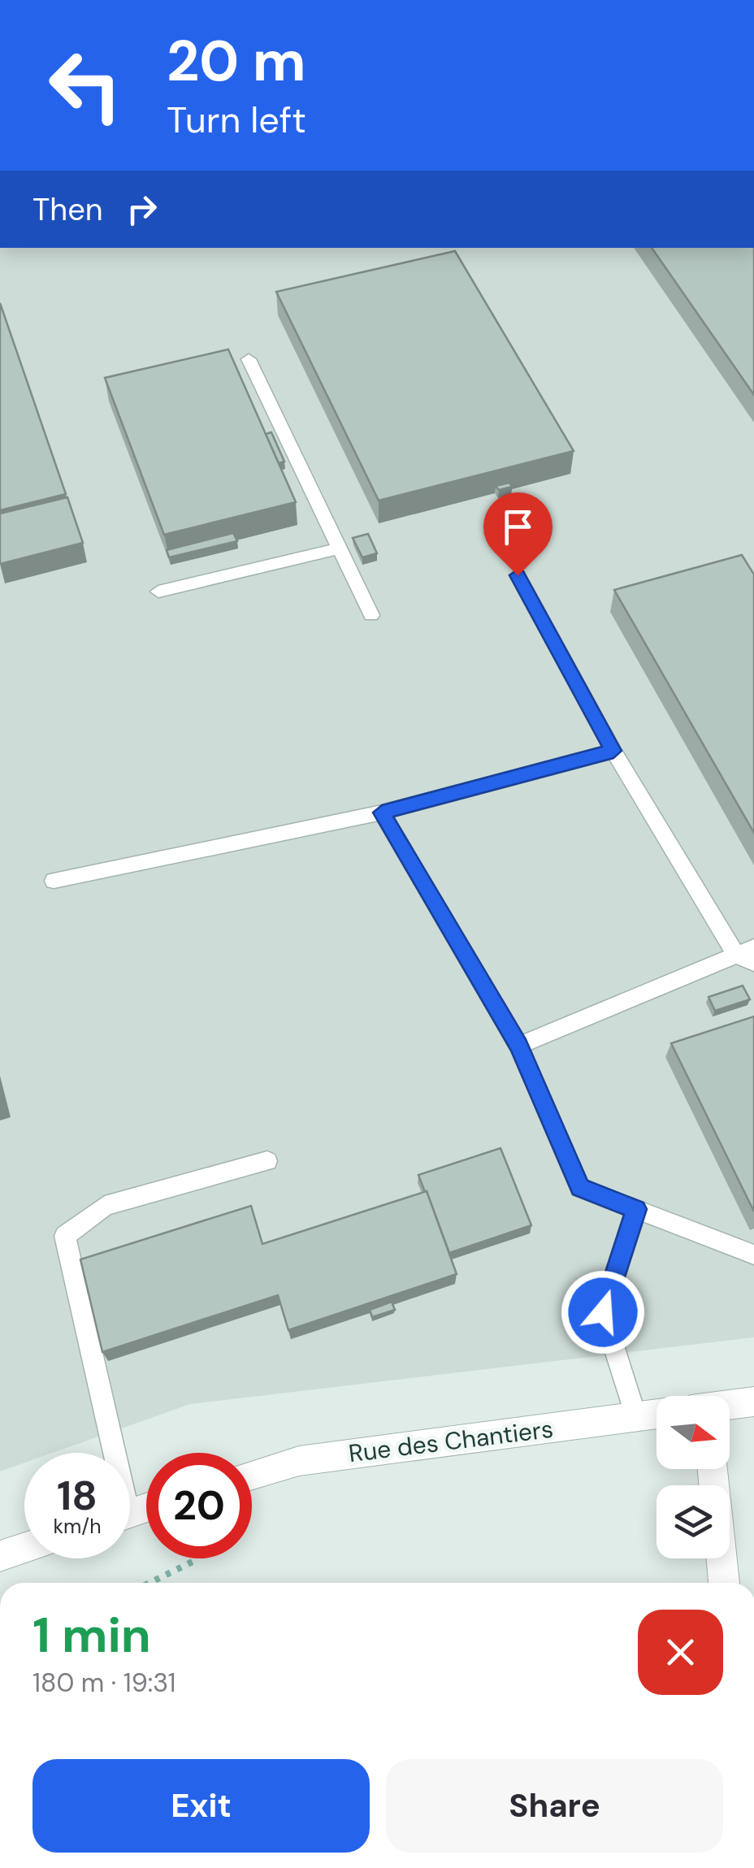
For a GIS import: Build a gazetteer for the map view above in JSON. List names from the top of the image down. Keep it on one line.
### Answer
{"streets":{"street":["Rue des Chantiers"]},"north":"right","page":{"turn":["20 m","Turn left"],"then":"Then","speed":"18 km/h","limit":"20","heading":["1 min","180 m · 19:31"],"buttons":["Exit","Share"]}}
